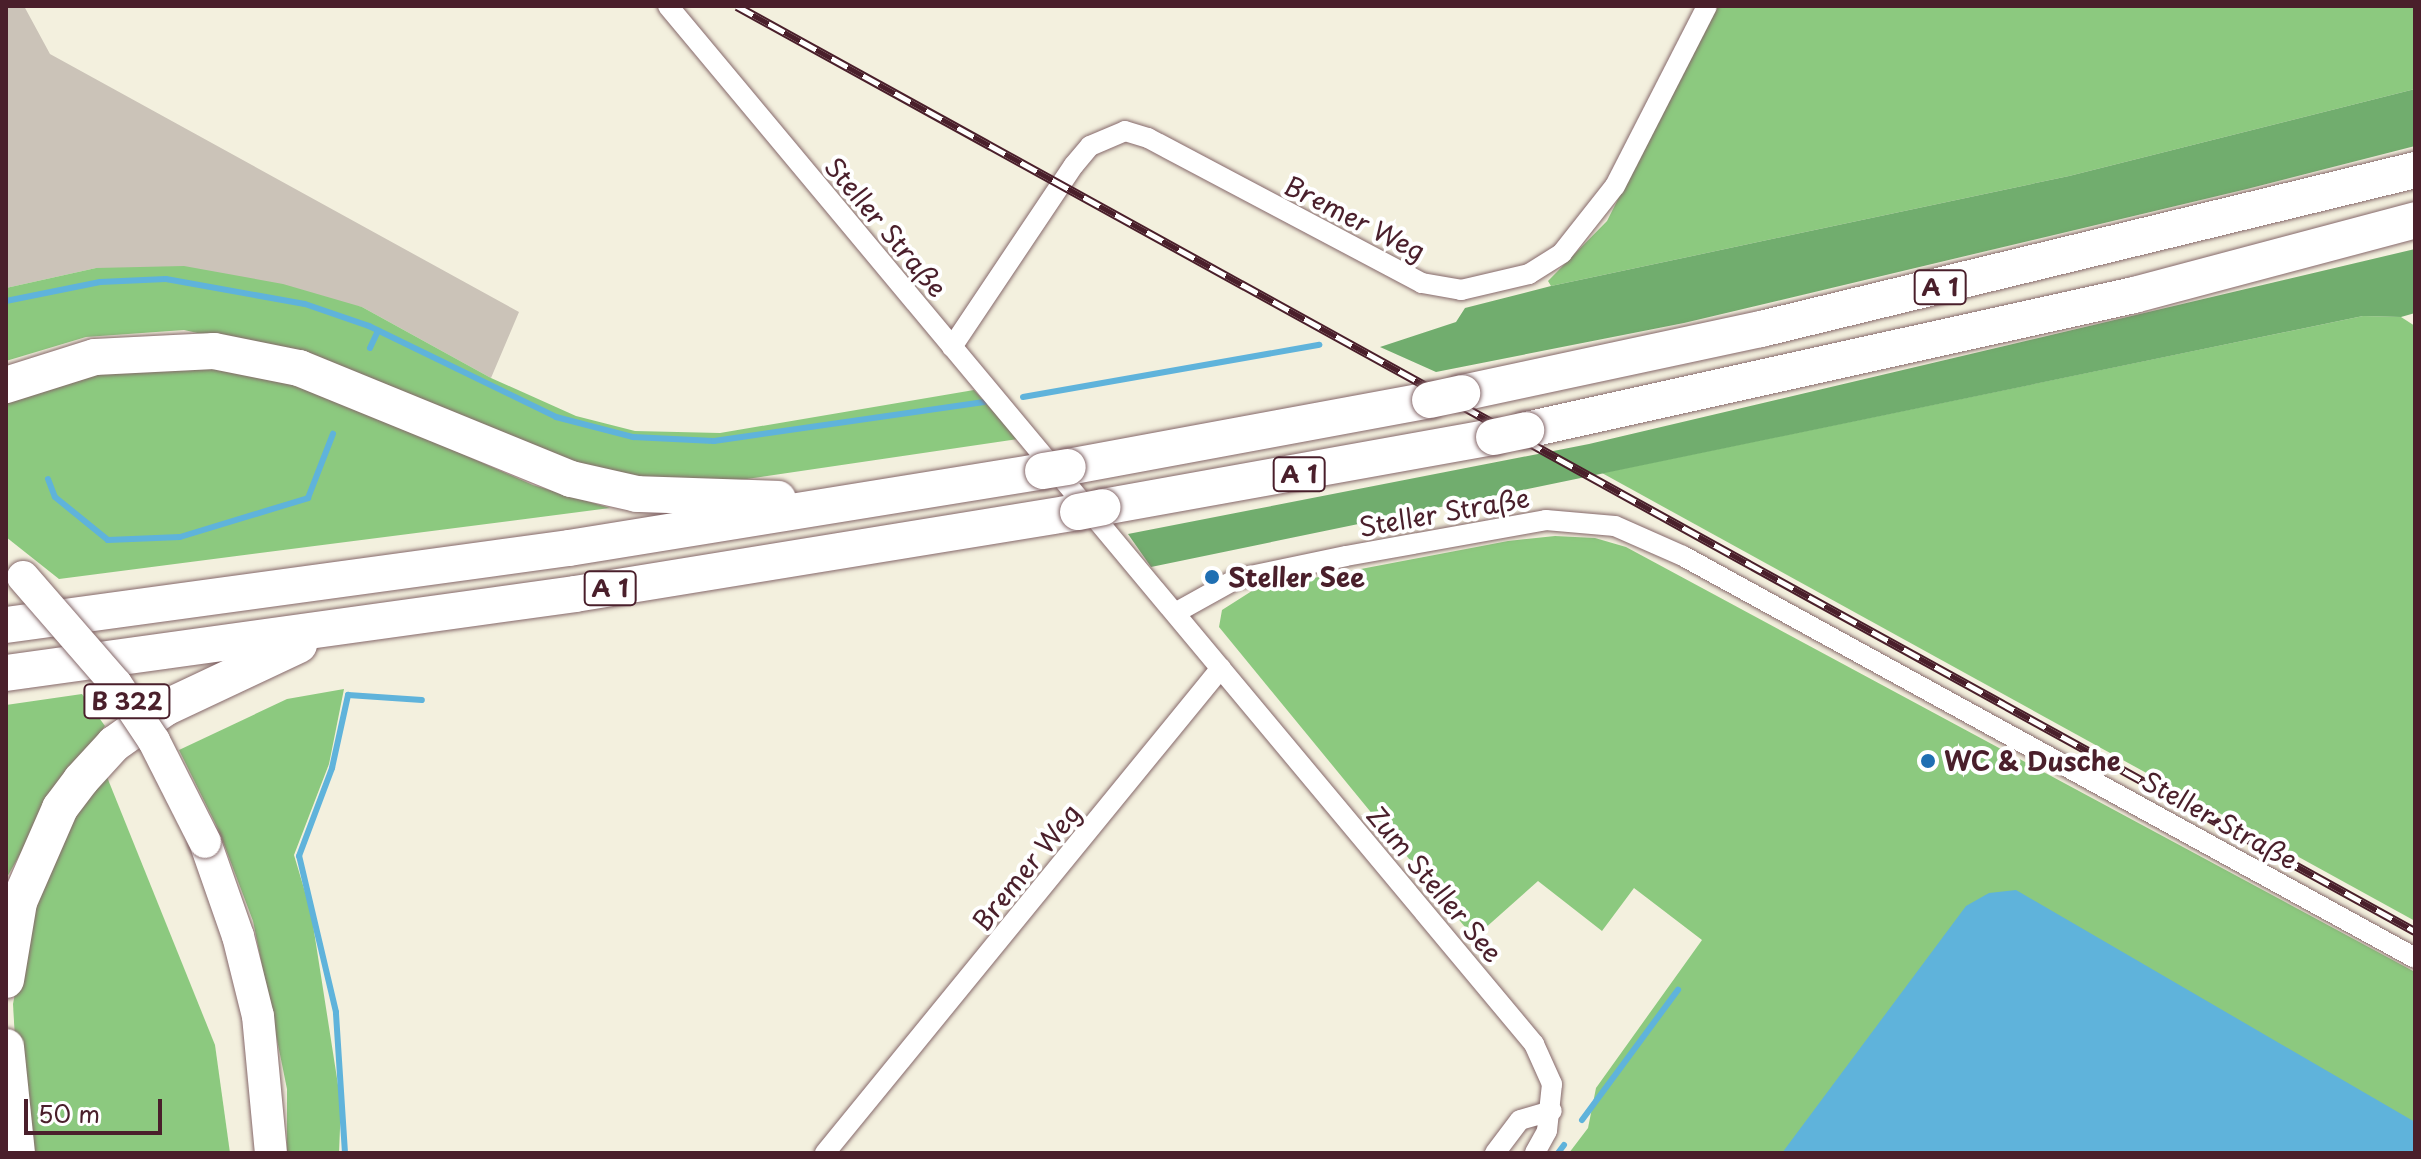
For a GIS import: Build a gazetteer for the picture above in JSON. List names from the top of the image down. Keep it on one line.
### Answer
{"streets":{"highway":["A 1"],"main road":["B 322"],"street":["Bremer Weg","Steller Straße","Zum Steller See"]},"crossings":[["Bremer Weg","Steller Straße"],["Bremer Weg","Zum Steller See"]],"places":["Steller See","WC & Dusche"],"scale_bar":"50 m"}
